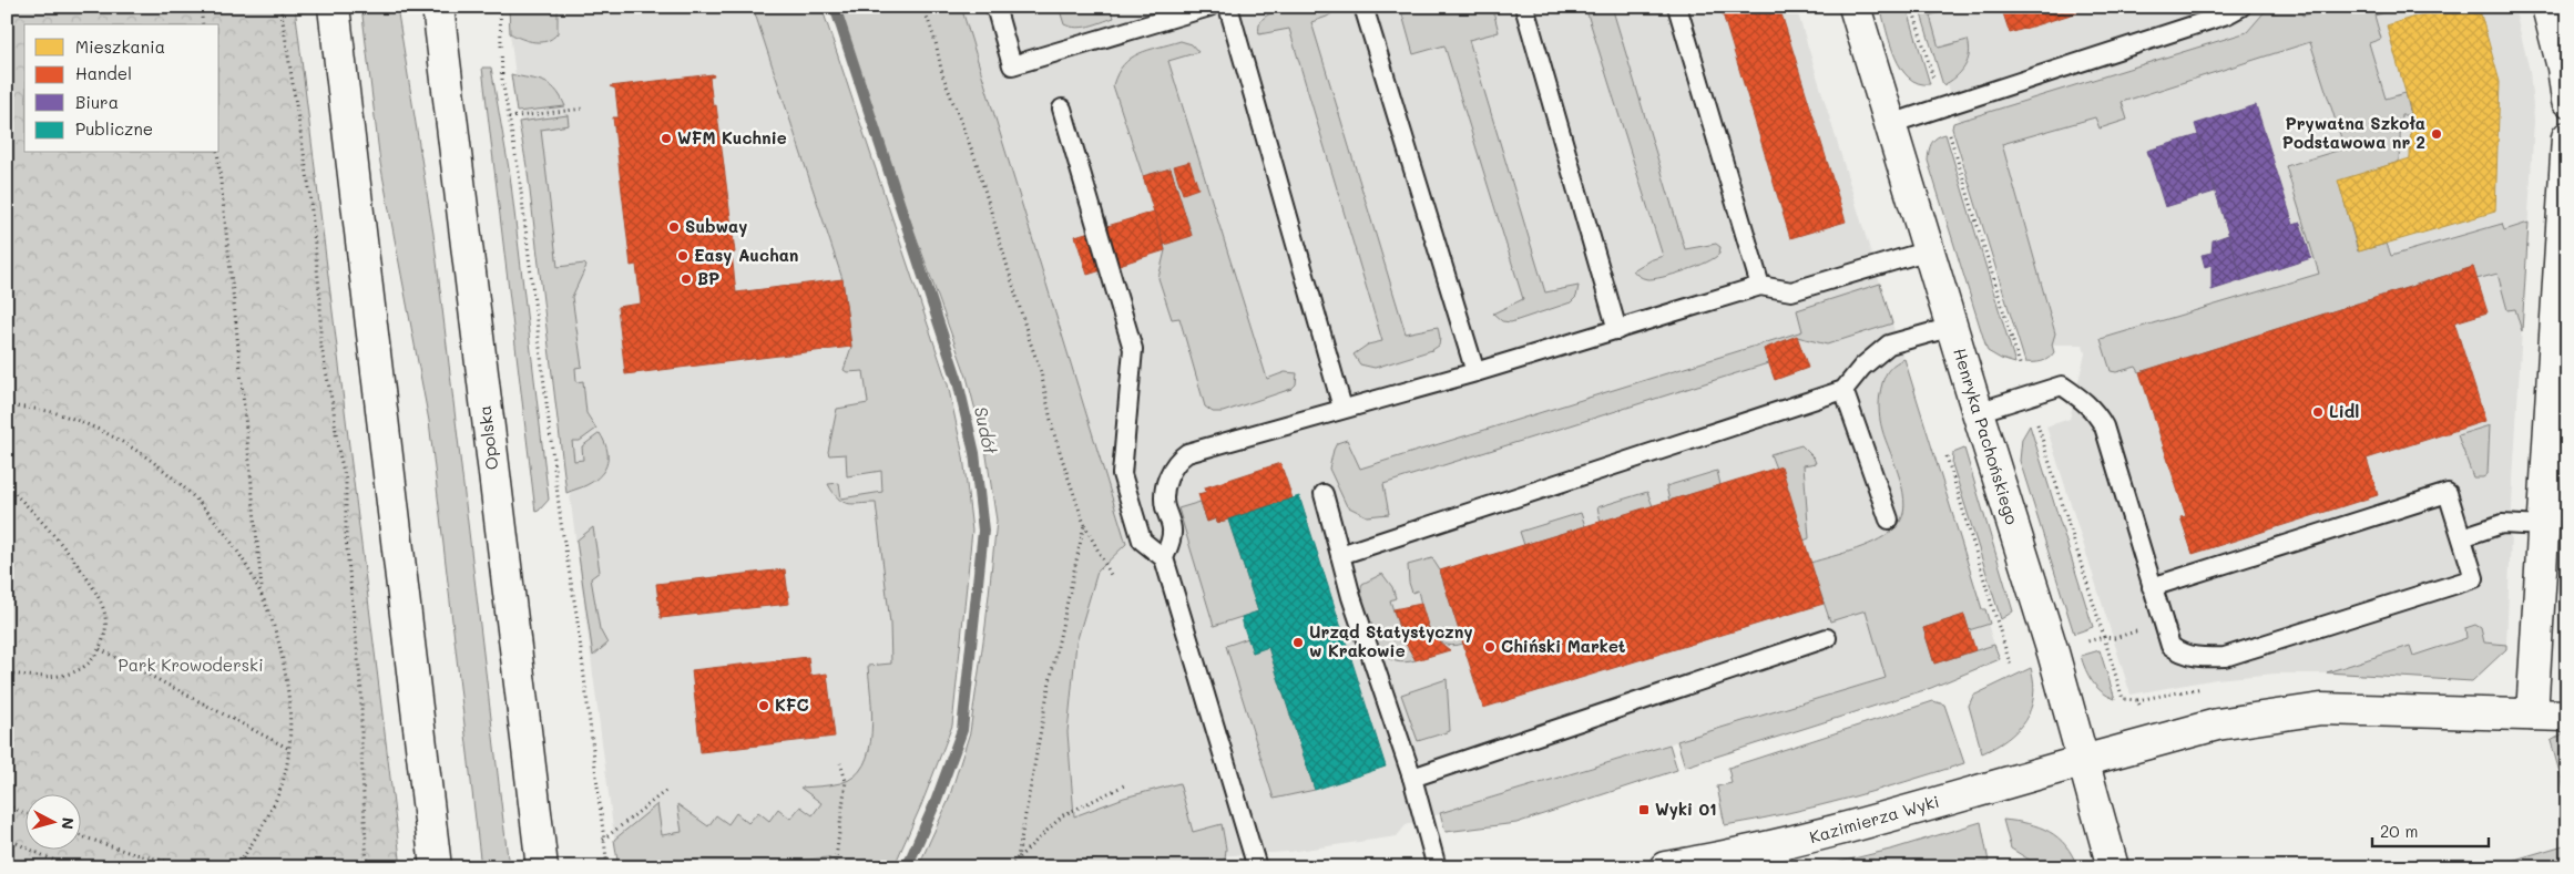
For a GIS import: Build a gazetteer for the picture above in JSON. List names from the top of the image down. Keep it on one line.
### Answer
{"streets":{"street":["Henryka Pachońskiego","Opolska","Kazimierza Wyki"]},"crossings":[["Henryka Pachońskiego","Kazimierza Wyki"]],"water":["Sudół"],"parks":["Park Krowoderski"],"places":{"other":["Prywatna Szkoła Podstawowa nr 2","WFM Kuchnie","Subway","Easy Auchan","BP","Lidl","Urząd Statystyczny w Krakowie","Chiński Market","KFC"],"transit":["Wyki 01"]},"legend":["Mieszkania","Handel","Biura","Publiczne"],"scale_bar":"20 m","north":"right"}
